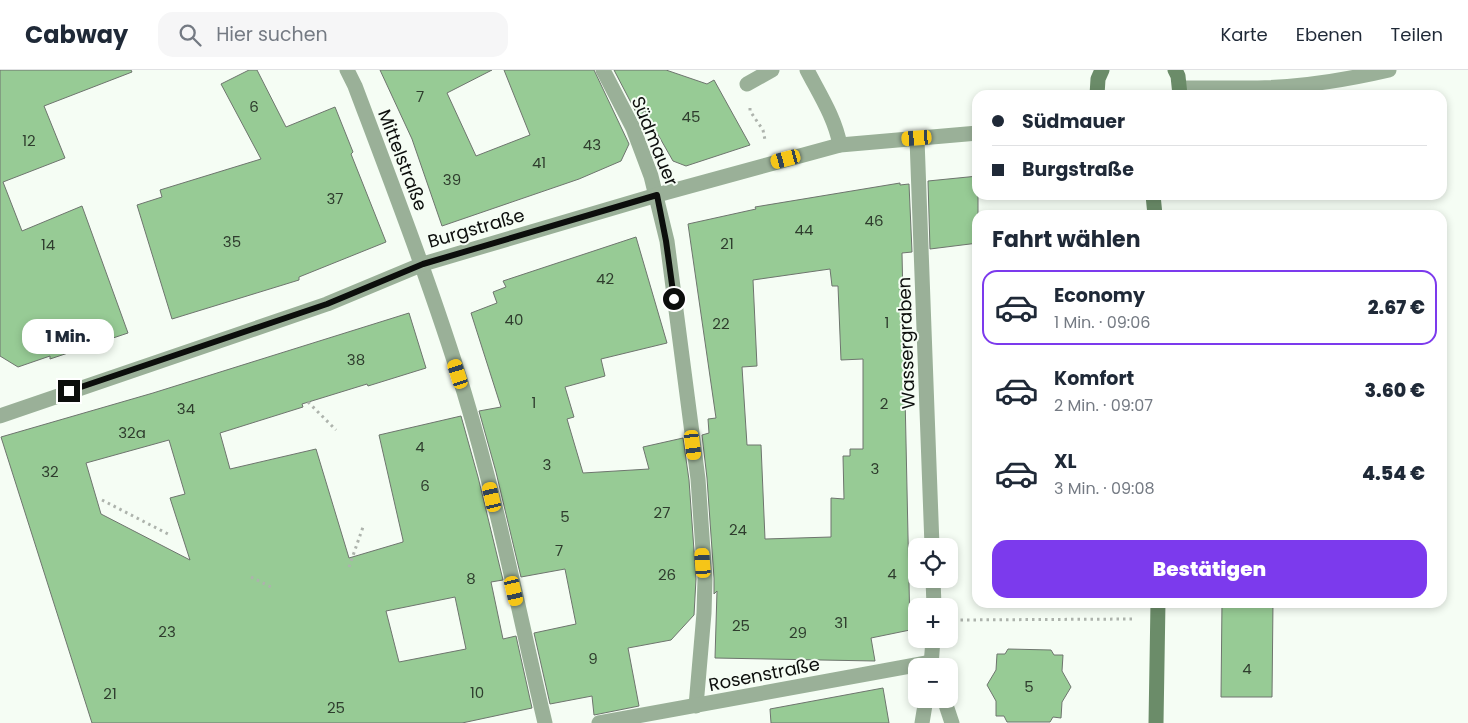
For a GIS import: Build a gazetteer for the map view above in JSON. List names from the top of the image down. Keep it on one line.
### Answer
{"streets":{"street":["Südmauer","Mittelstraße","Burgstraße","Wassergraben","Rosenstraße"]},"crossings":[["Südmauer","Burgstraße"],["Südmauer","Rosenstraße"],["Mittelstraße","Burgstraße"],["Burgstraße","Wassergraben"]],"house_numbers":["7","6","45","12","43","41","39","37","46","44","35","21","14","42","40","1","22","38","1","2","34","32a","4","3","3","32","6","27","5","24","7","4","26","8","31","25","23","29","9","4","5","10","21","25"],"page":{"header":"Cabway","search":"Hier suchen","nav":["Karte","Ebenen","Teilen"],"banner":["Südmauer","Burgstraße"],"heading":"Fahrt wählen","list":[{"name":"Economy","note":"1 Min. · 09:06","value":"2.67 €"},{"name":"Komfort","note":"2 Min. · 09:07","value":"3.60 €"},{"name":"XL","note":"3 Min. · 09:08","value":"4.54 €"}],"bubble":"1 Min.","buttons":"Bestätigen","map_buttons":["+","−"]}}
